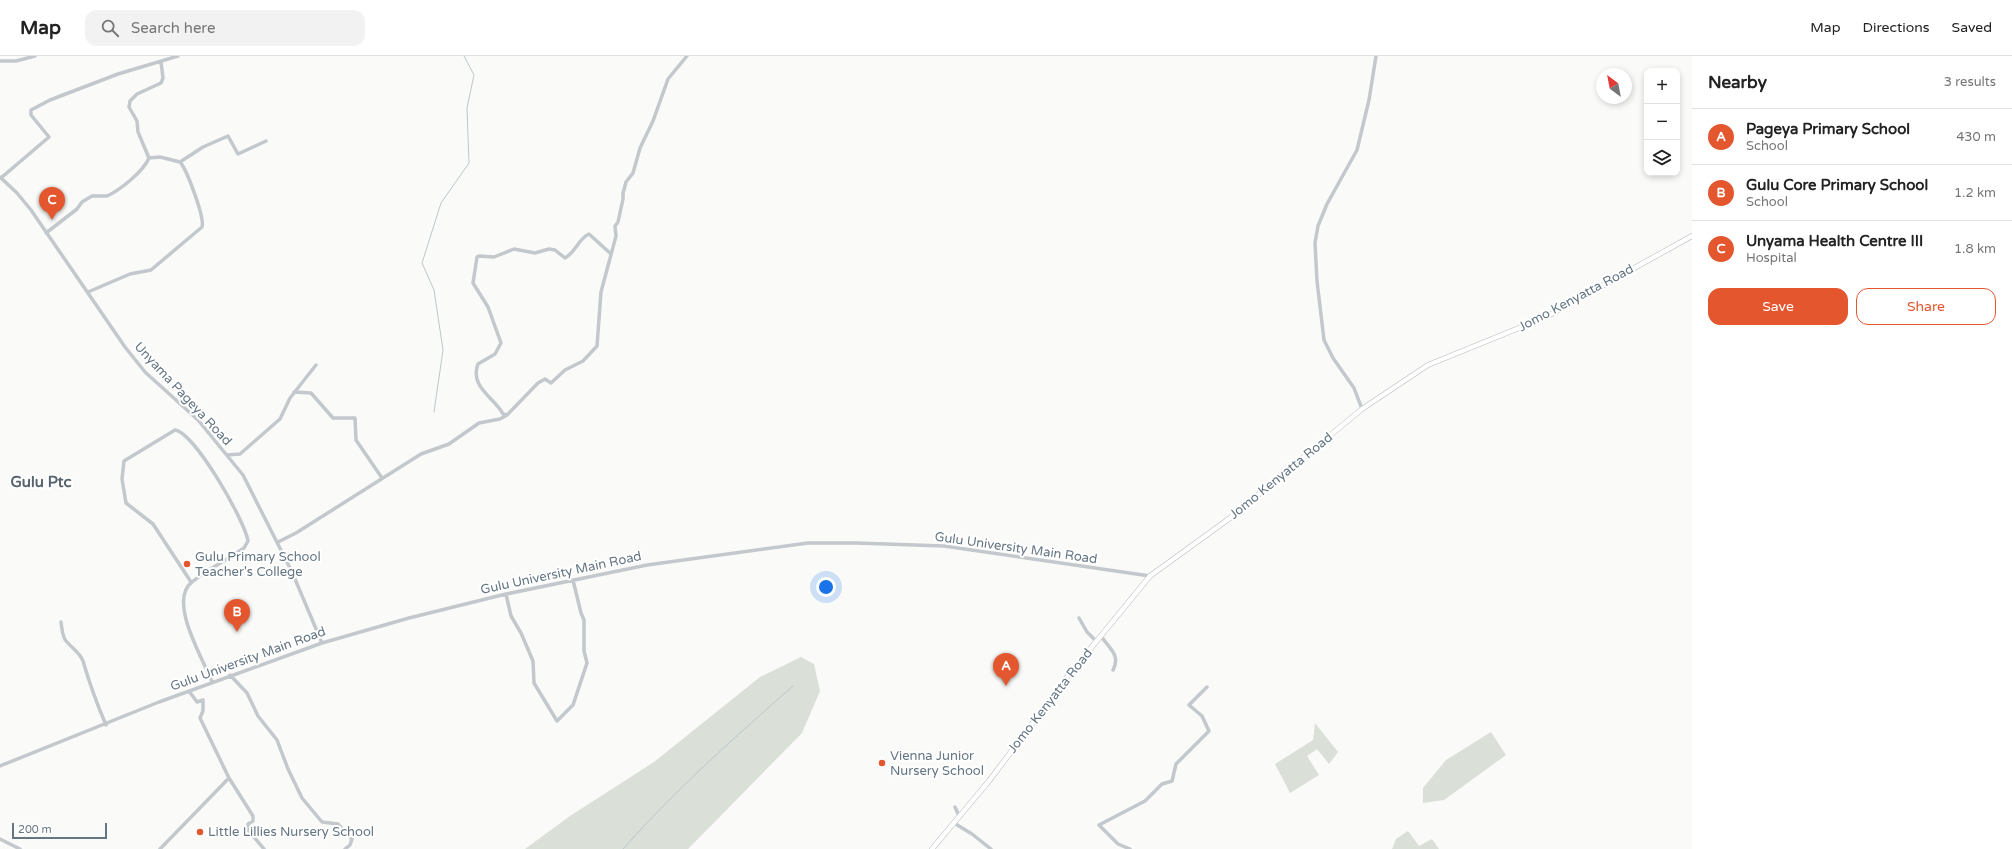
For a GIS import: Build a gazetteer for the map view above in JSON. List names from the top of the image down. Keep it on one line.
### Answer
{"streets":{"main road":["Jomo Kenyatta Road"],"street":["Unyama Pageya Road","Gulu University Main Road"]},"crossings":[["Jomo Kenyatta Road","Gulu University Main Road"],["Unyama Pageya Road","Gulu University Main Road"]],"districts":["Gulu Ptc"],"places":["Gulu Primary School Teacher's College","Vienna Junior Nursery School","Little Lillies Nursery School"],"scale_bar":"200 m","north":"top left","page":{"header":"Map","search":"Search here","nav":["Map","Directions","Saved"],"heading":["Nearby","3 results"],"map_buttons":["+","−"],"list":[{"mark":"A","name":"Pageya Primary School","note":"School","value":"430 m"},{"mark":"B","name":"Gulu Core Primary School","note":"School","value":"1.2 km"},{"mark":"C","name":"Unyama Health Centre III","note":"Hospital","value":"1.8 km"}],"pins":["C","B","A"],"buttons":["Save","Share"],"scale":"200 m"}}
